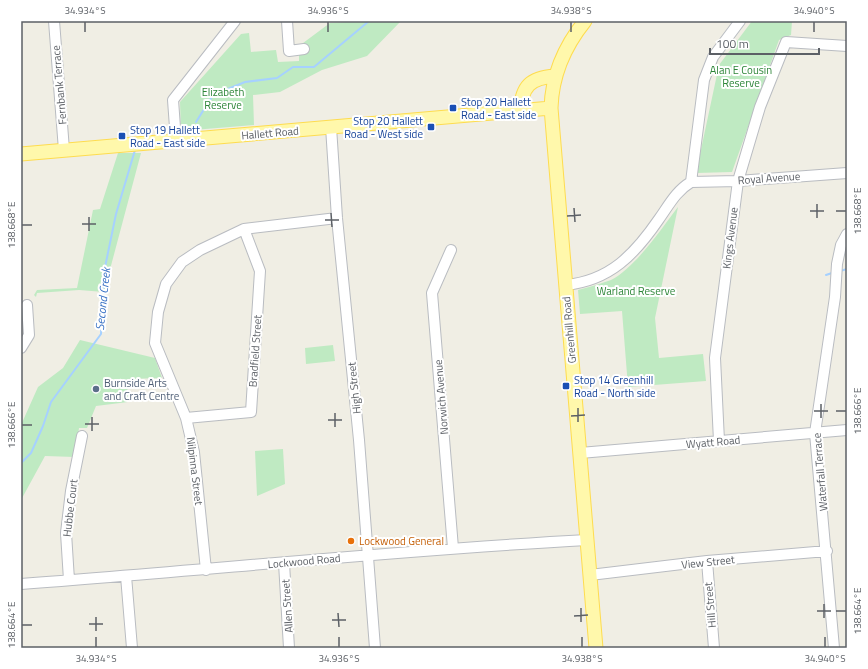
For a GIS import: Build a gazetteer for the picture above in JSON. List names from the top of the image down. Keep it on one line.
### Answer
{"streets":{"main road":["Hallett Road","Greenhill Road"],"street":["Fernbank Terrace","Royal Avenue","Kings Avenue","Bradfield Street","High Street","Norwich Avenue","Wyatt Road","Nilpinna Street","Waterfall Terrace","Hubbe Court","Lockwood Road","View Street","Hill Street","Allen Street"]},"crossings":[["Fernbank Terrace","Hallett Road"],["Hallett Road","Greenhill Road"],["Hallett Road","High Street"],["Royal Avenue","Kings Avenue"],["Kings Avenue","Wyatt Road"],["Greenhill Road","Wyatt Road"],["Greenhill Road","Lockwood Road"],["Greenhill Road","View Street"],["Bradfield Street","Nilpinna Street"],["High Street","Nilpinna Street"],["High Street","Lockwood Road"],["Norwich Avenue","Lockwood Road"],["Wyatt Road","Waterfall Terrace"],["Nilpinna Street","Lockwood Road"],["Waterfall Terrace","View Street"],["Hubbe Court","Lockwood Road"],["Lockwood Road","Allen Street"],["View Street","Hill Street"]],"water":["Second Creek"],"parks":["Alan E Cousin Reserve","Elizabeth Reserve","Warland Reserve"],"places":{"transit":["Stop 20 Hallett Road - East side","Stop 20 Hallett Road - West side","Stop 19 Hallett Road - East side","Stop 14 Greenhill Road - North side"],"other":["Burnside Arts and Craft Centre","Lockwood General"]},"scale_bar":"100 m","coordinates":["34.934°S","34.936°S","34.938°S","34.940°S","138.668°E","138.666°E","138.664°E"]}
